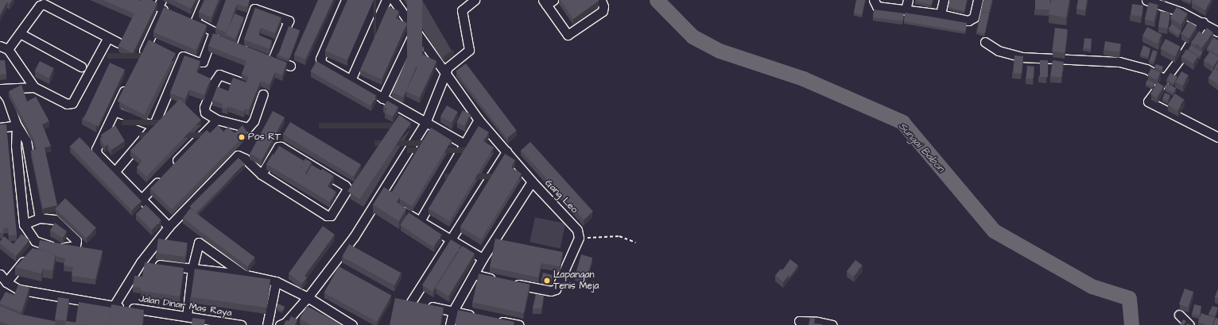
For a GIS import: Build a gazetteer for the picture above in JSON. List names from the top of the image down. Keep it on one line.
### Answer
{"streets":{"street":["Gang Leo","Jalan Dinar Mas Raya"]},"water":["Sungai Babon"],"places":["Pos RT","Lapangan Tenis Meja"]}
